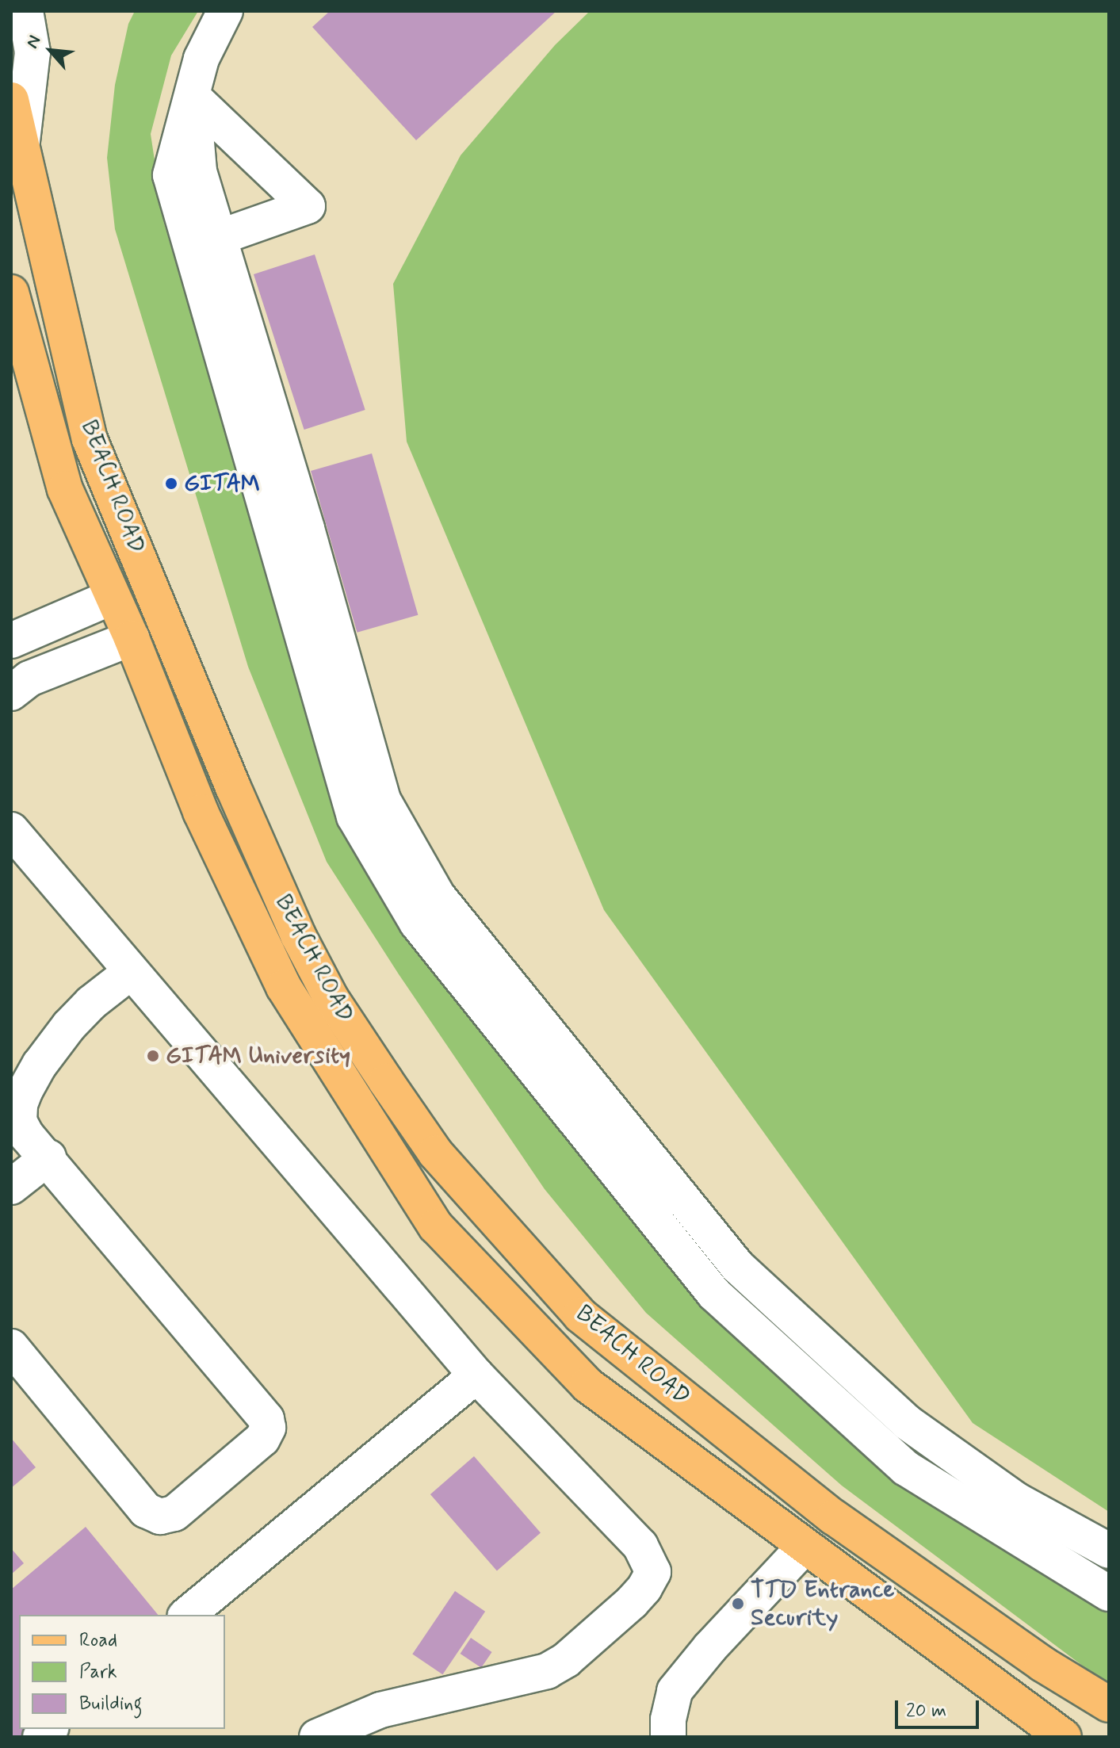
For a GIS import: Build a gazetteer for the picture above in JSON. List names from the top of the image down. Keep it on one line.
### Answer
{"streets":{"main road":["BEACH ROAD"]},"places":["GITAM","GITAM University","TTD Entrance Security"],"legend":["Road","Park","Building"],"scale_bar":"20 m","north":"top left"}
